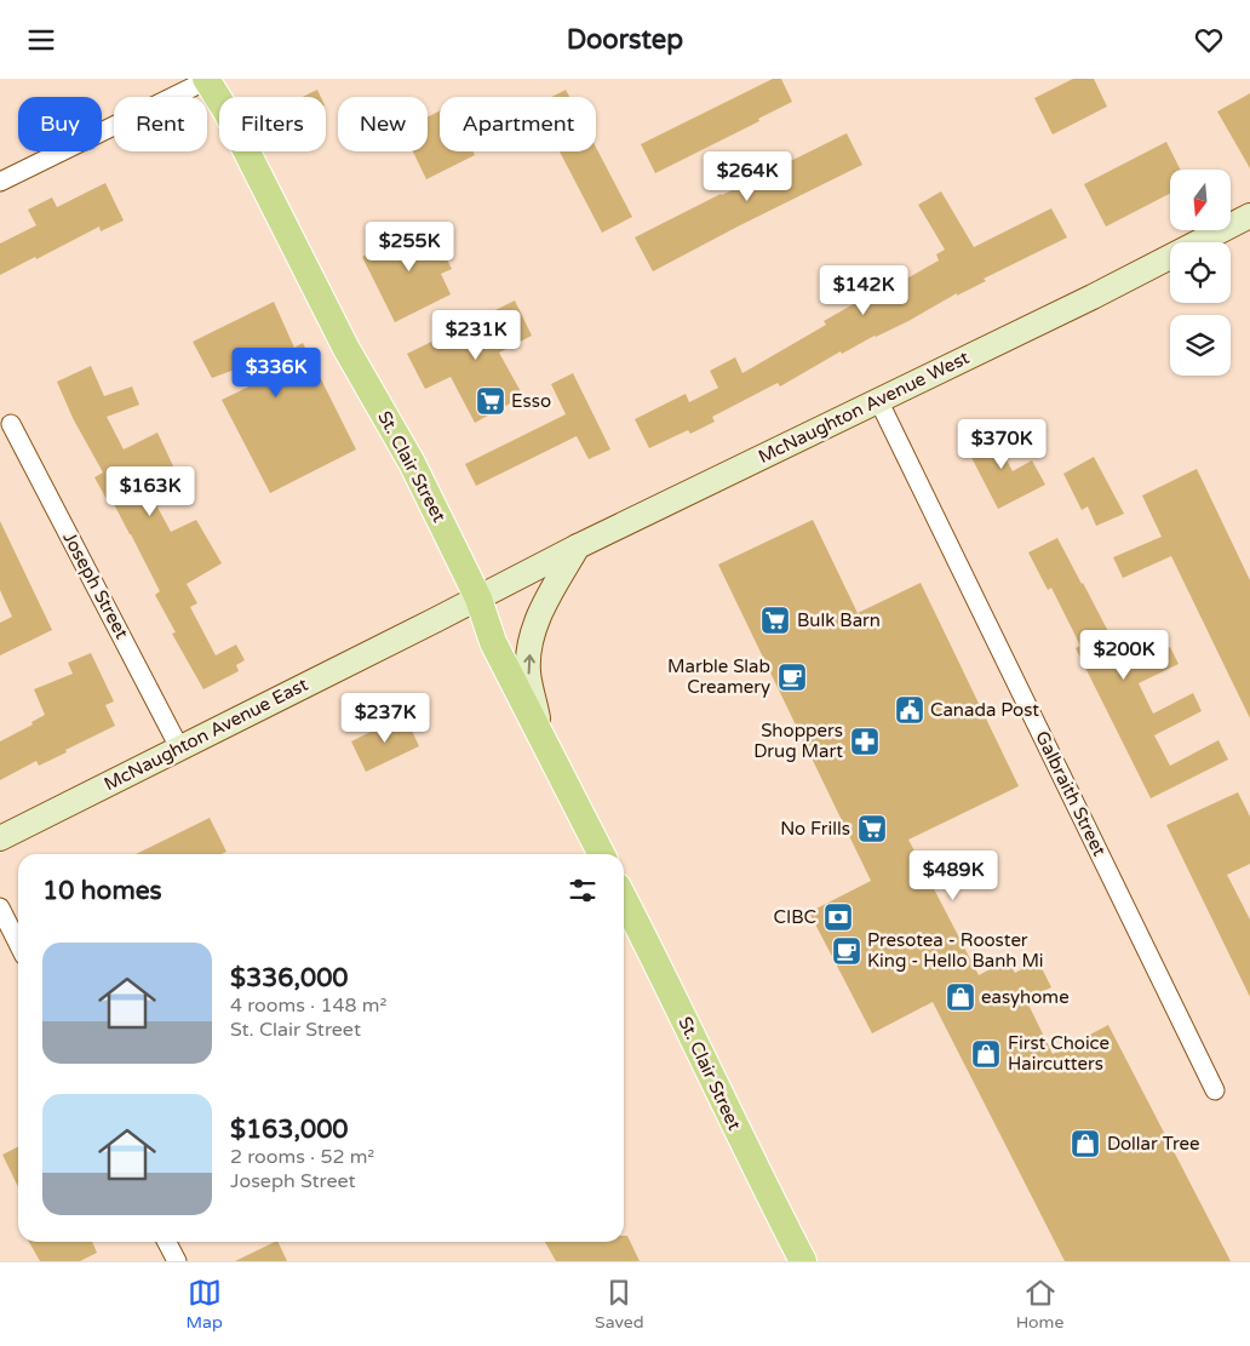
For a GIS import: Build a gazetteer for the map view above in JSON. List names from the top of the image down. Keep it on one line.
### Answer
{"streets":{"main road":["McNaughton Avenue West","St. Clair Street","McNaughton Avenue East"],"street":["Joseph Street","Galbraith Street"]},"crossings":[["McNaughton Avenue West","St. Clair Street"],["McNaughton Avenue West","McNaughton Avenue East"],["McNaughton Avenue West","Galbraith Street"],["St. Clair Street","McNaughton Avenue East"],["Joseph Street","McNaughton Avenue East"]],"places":{"supermarket":["Esso","Bulk Barn","No Frills"],"cafe":["Marble Slab Creamery","Presotea - Rooster King - Hello Banh Mi"],"public building":["Canada Post"],"pharmacy":["Shoppers Drug Mart"],"bank":["CIBC"],"shop":["easyhome","First Choice Haircutters","Dollar Tree"]},"north":"bottom","page":{"header":"Doorstep","chip":["Buy","Rent","Filters","New","Apartment"],"price":["$264K","$255K","$142K","$231K","$336K","$370K","$163K","$200K","$237K","$489K"],"heading":"10 homes","list":[{"name":"$336,000","note":"4 rooms · 148 m² · St. Clair Street"},{"name":"$163,000","note":"2 rooms · 52 m² · Joseph Street"}],"tabs":["Map","Saved","Home"]}}
